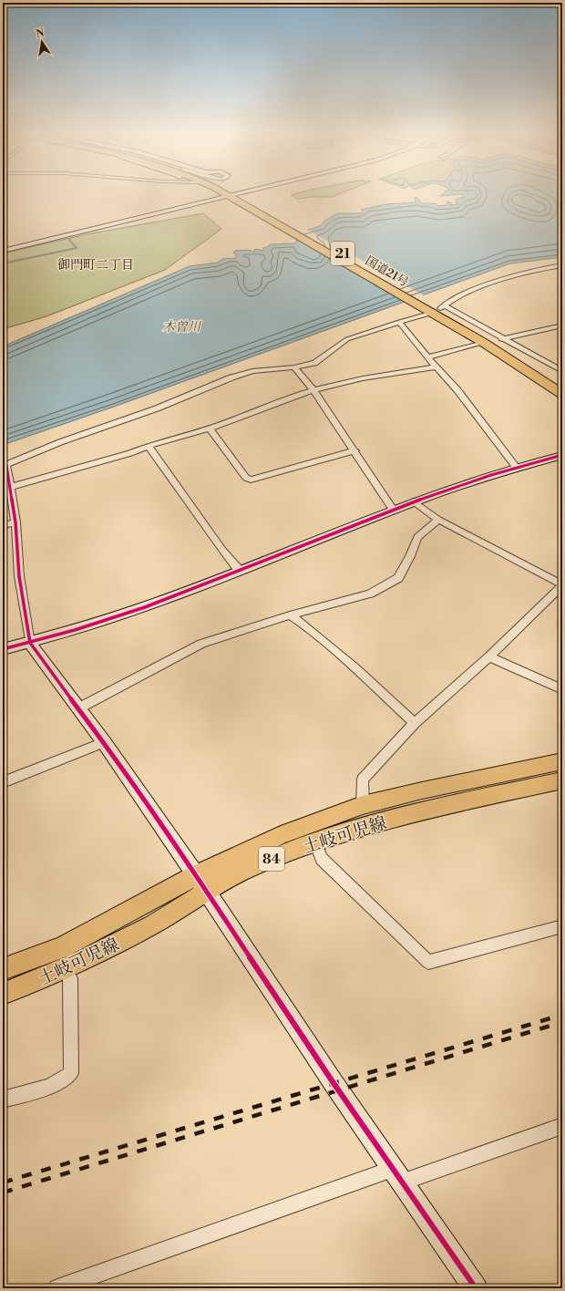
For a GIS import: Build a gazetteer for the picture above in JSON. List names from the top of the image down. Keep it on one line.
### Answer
{"streets":{"highway":["21","国道21号"],"main road":["土岐可児線","84"]},"districts":["御門町二丁目"],"water":["木曽川"],"north":"top"}
